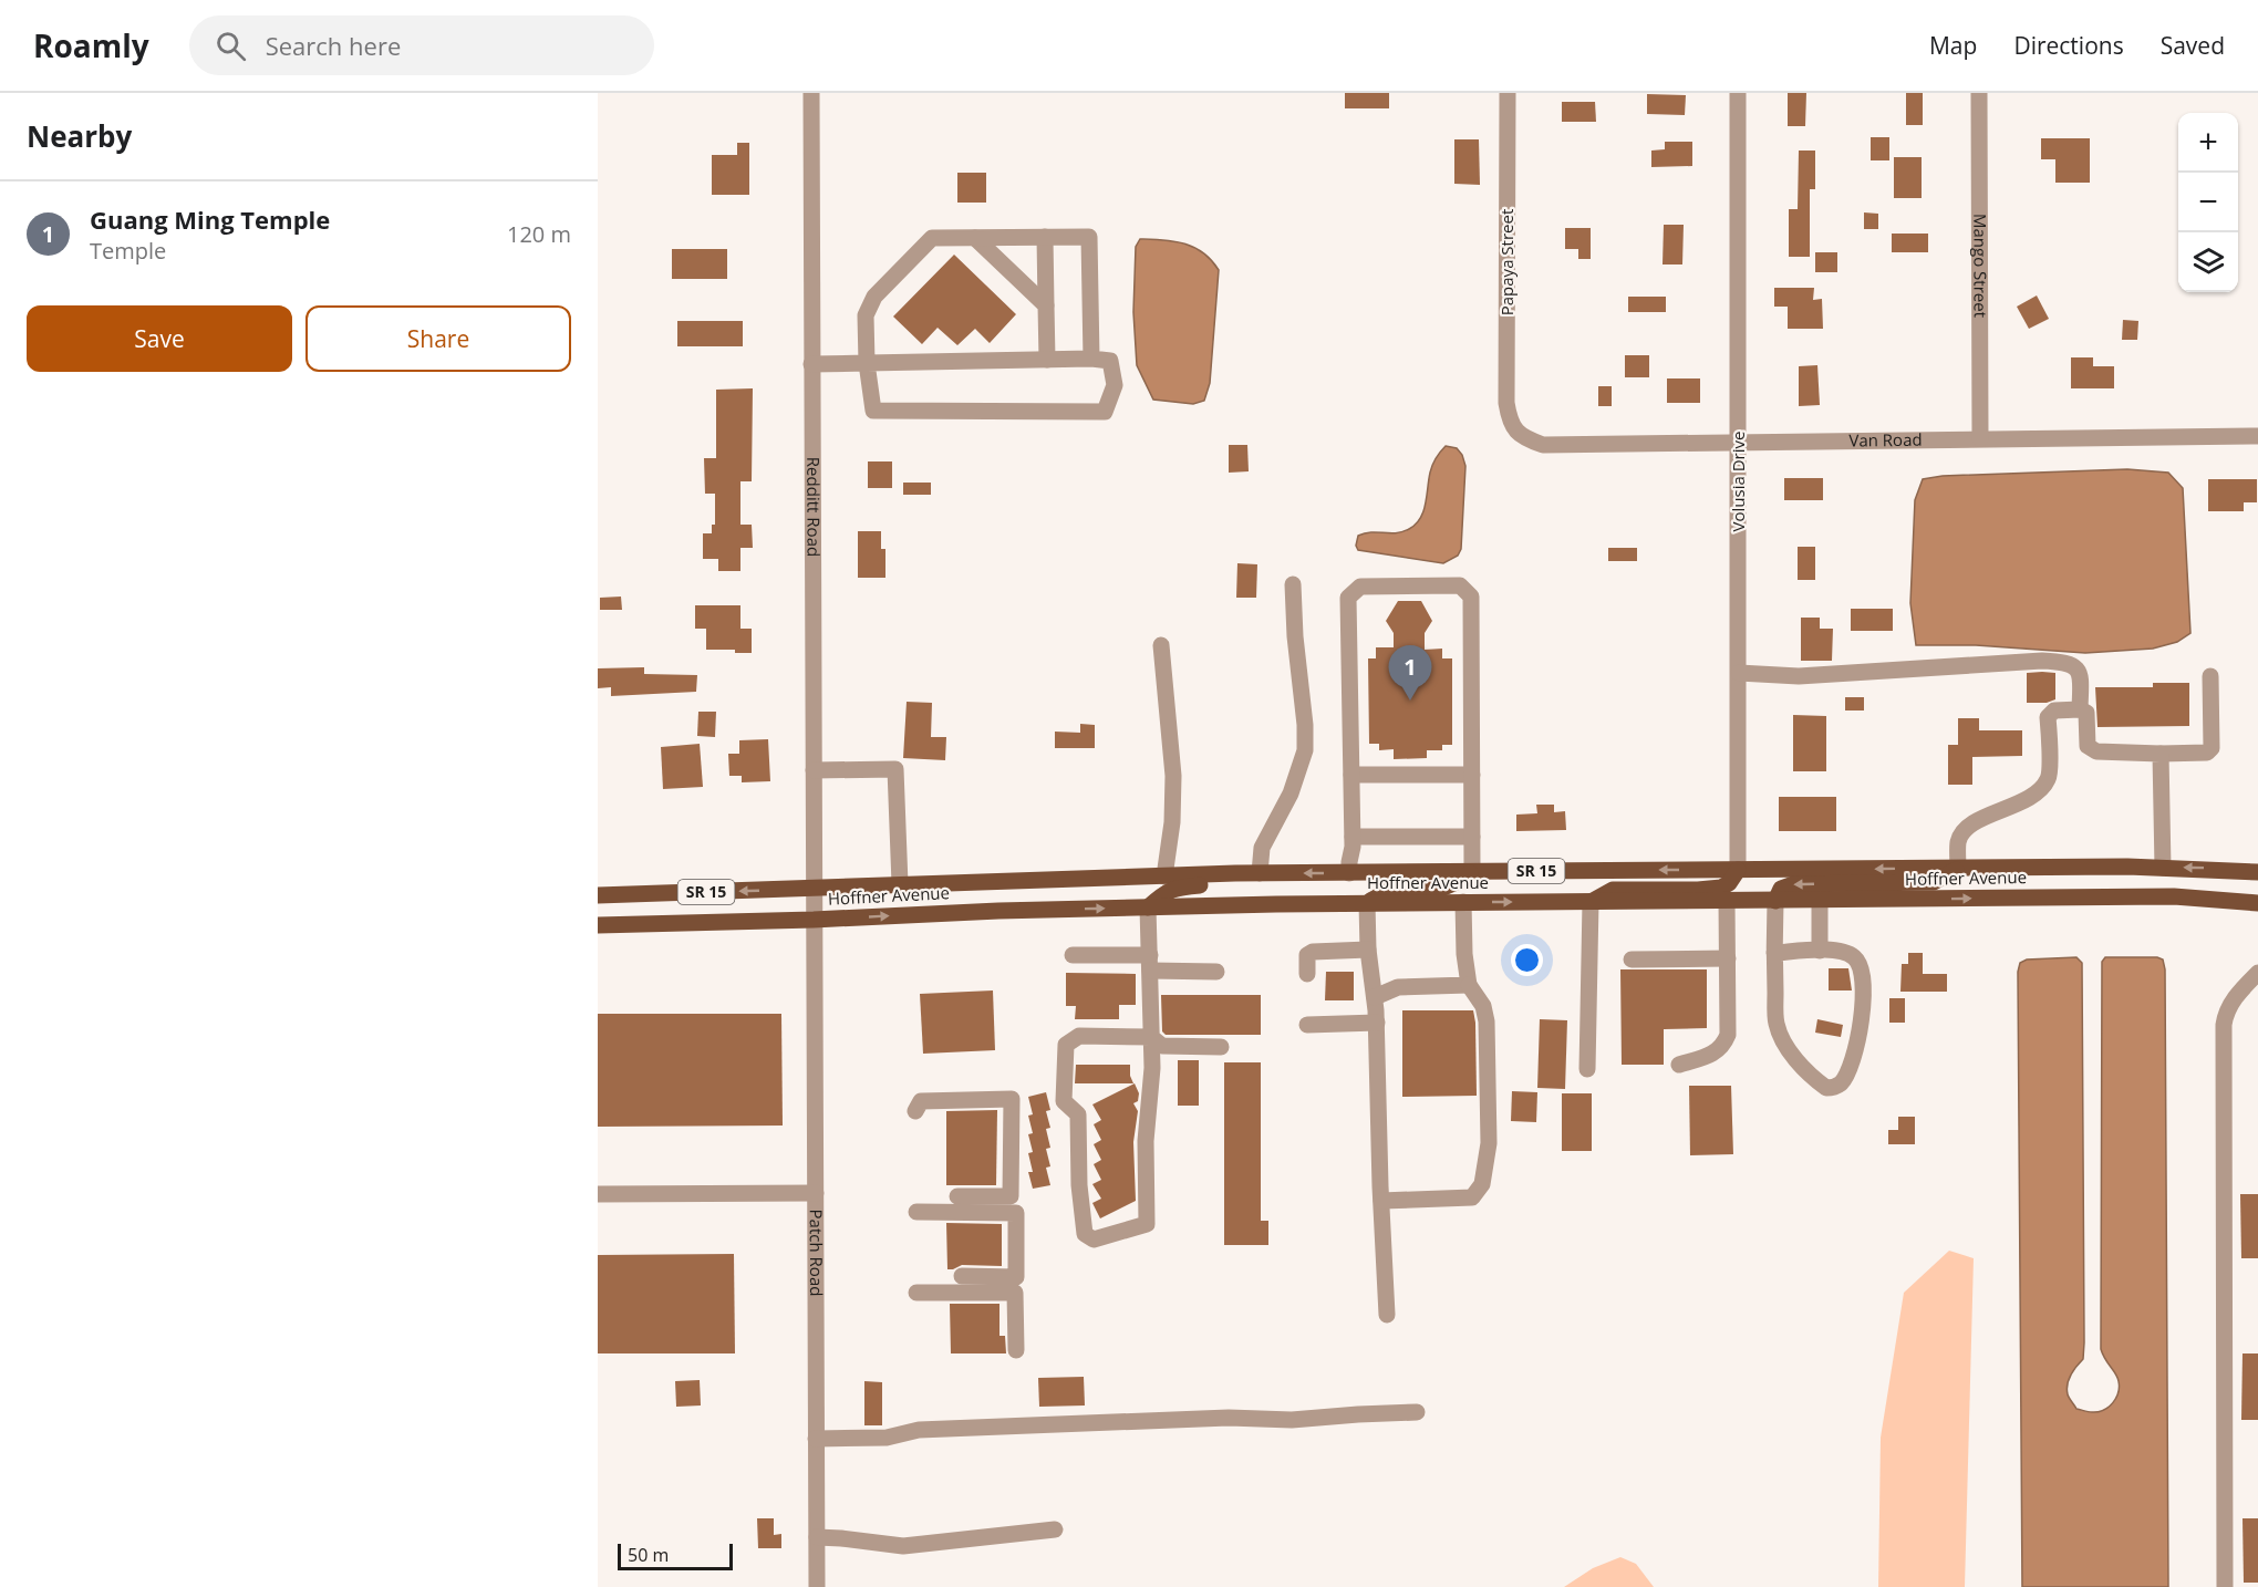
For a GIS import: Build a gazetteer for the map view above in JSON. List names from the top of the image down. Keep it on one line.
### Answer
{"streets":{"main road":["SR 15","Hoffner Avenue"],"street":["Papaya Street","Mango Street","Van Road","Volusia Drive","Redditt Road","Patch Road"]},"crossings":[["Papaya Street","Van Road"],["Mango Street","Van Road"],["Van Road","Volusia Drive"],["Volusia Drive","Hoffner Avenue"],["Redditt Road","Hoffner Avenue"],["Redditt Road","Patch Road"],["Hoffner Avenue","Patch Road"]],"scale_bar":"50 m","page":{"header":"Roamly","search":"Search here","nav":["Map","Directions","Saved"],"heading":"Nearby","map_buttons":["+","−"],"list":[{"mark":"1","name":"Guang Ming Temple","note":"Temple","value":"120 m"}],"buttons":["Save","Share"],"pins":"1","scale":"50 m"}}
